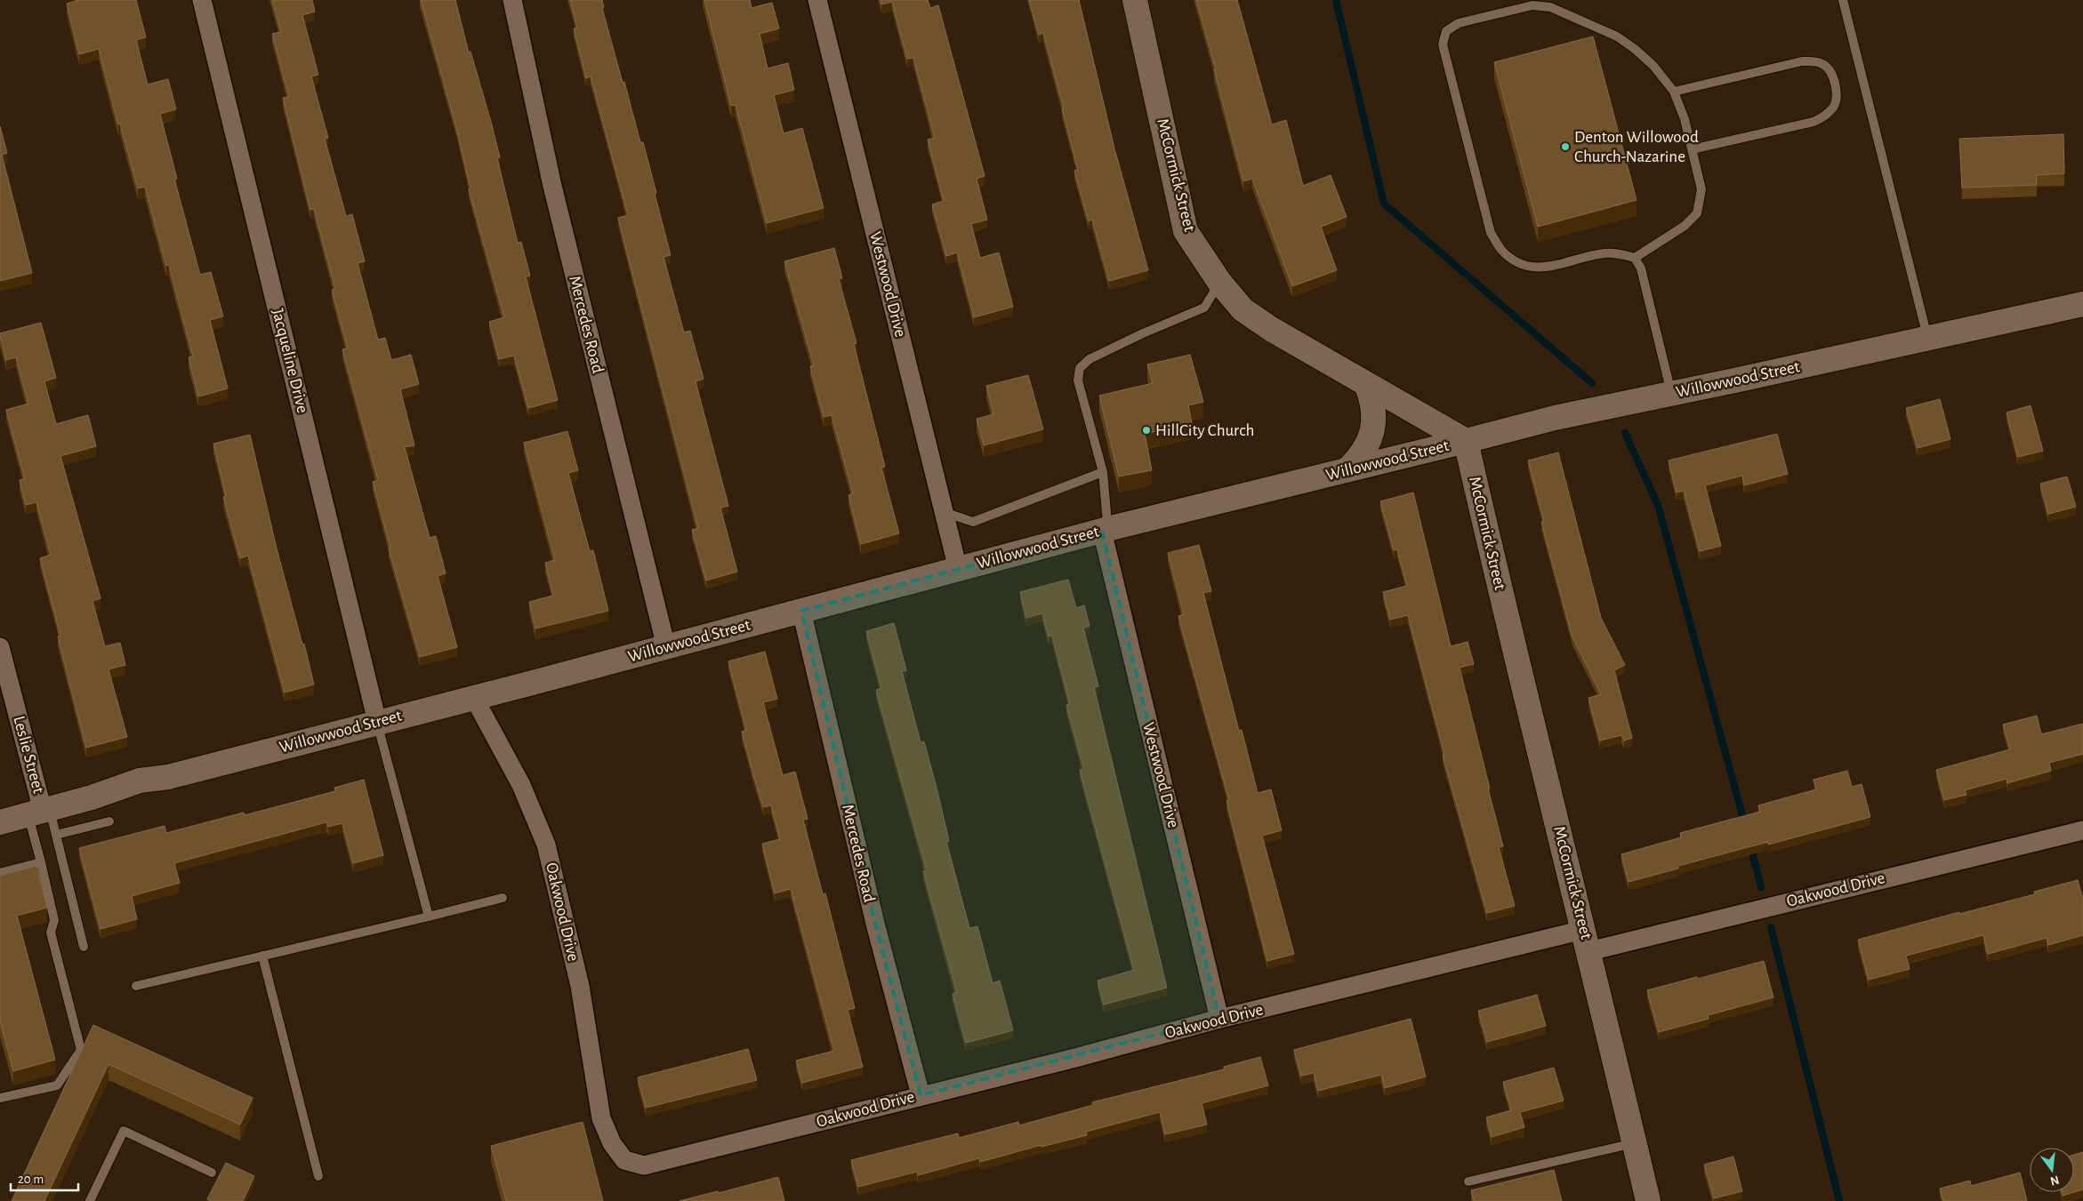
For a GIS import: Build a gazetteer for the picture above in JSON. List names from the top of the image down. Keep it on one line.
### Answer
{"streets":{"street":["McCormick Street","Westwood Drive","Mercedes Road","Jacqueline Drive","Willowwood Street","Leslie Street","Oakwood Drive"]},"crossings":[["McCormick Street","Willowwood Street"],["McCormick Street","Oakwood Drive"],["Westwood Drive","Willowwood Street"],["Westwood Drive","Oakwood Drive"],["Mercedes Road","Willowwood Street"],["Mercedes Road","Oakwood Drive"],["Jacqueline Drive","Willowwood Street"],["Willowwood Street","Leslie Street"],["Willowwood Street","Oakwood Drive"]],"places":["Denton Willowood Church-Nazarine","HillCity Church"],"scale_bar":"20 m","north":"bottom"}
